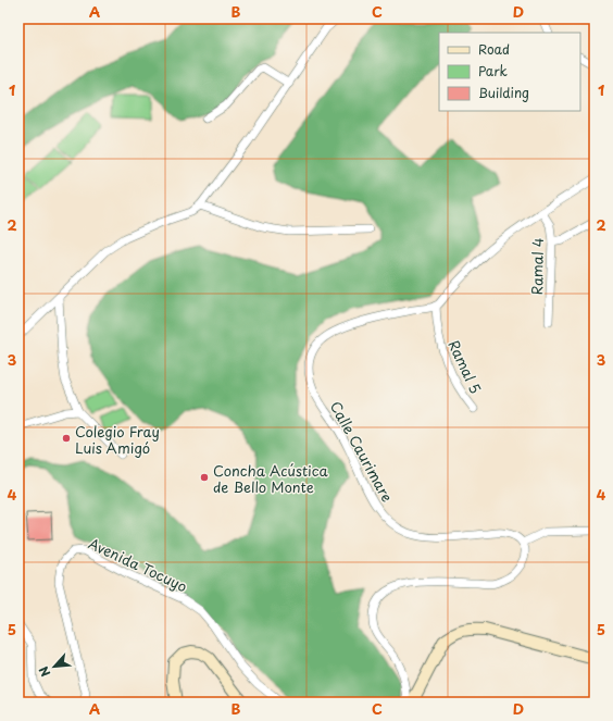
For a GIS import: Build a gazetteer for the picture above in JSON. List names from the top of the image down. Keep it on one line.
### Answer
{"streets":{"street":["Ramal 4","Ramal 5","Calle Caurimare","Avenida Tocuyo"]},"crossings":[["Ramal 5","Calle Caurimare"]],"places":["Colegio Fray Luis Amigó","Concha Acústica de Bello Monte"],"legend":["Road","Park","Building"],"north":"bottom left","grid":{"columns":["A","B","C","D"],"rows":["1","2","3","4","5"]}}
